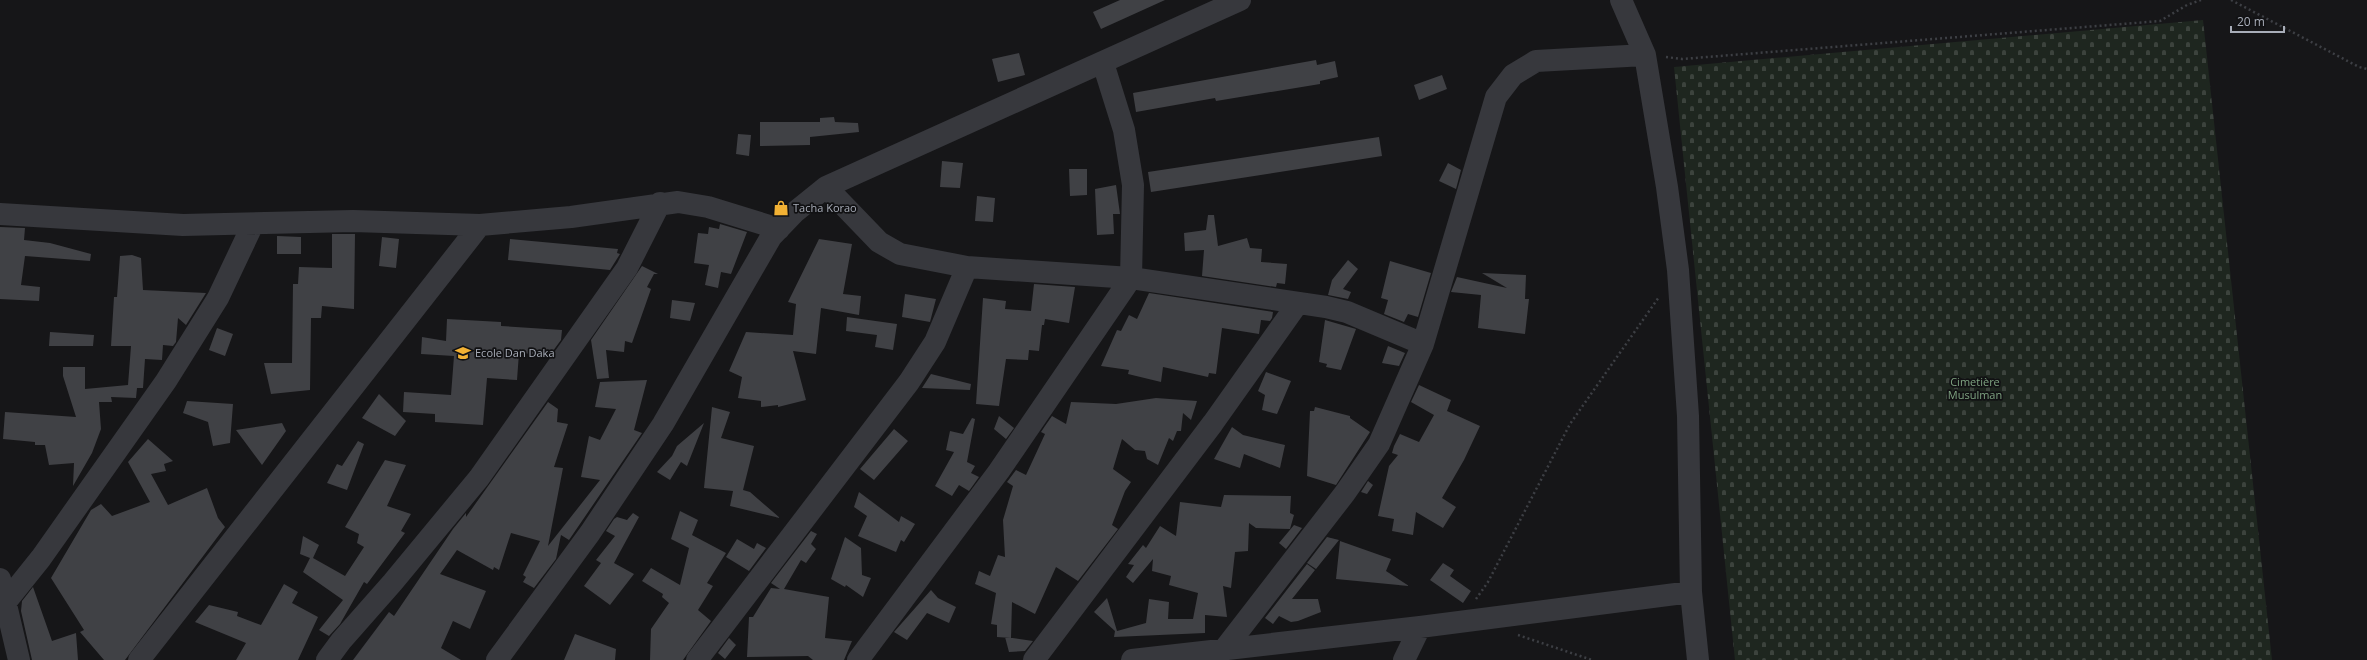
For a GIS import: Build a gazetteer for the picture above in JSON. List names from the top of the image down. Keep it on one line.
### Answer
{"parks":["Cimetière Musulman"],"places":{"shop":["Tacha Korao"],"school or university":["Ecole Dan Daka"]},"scale_bar":"20 m"}
